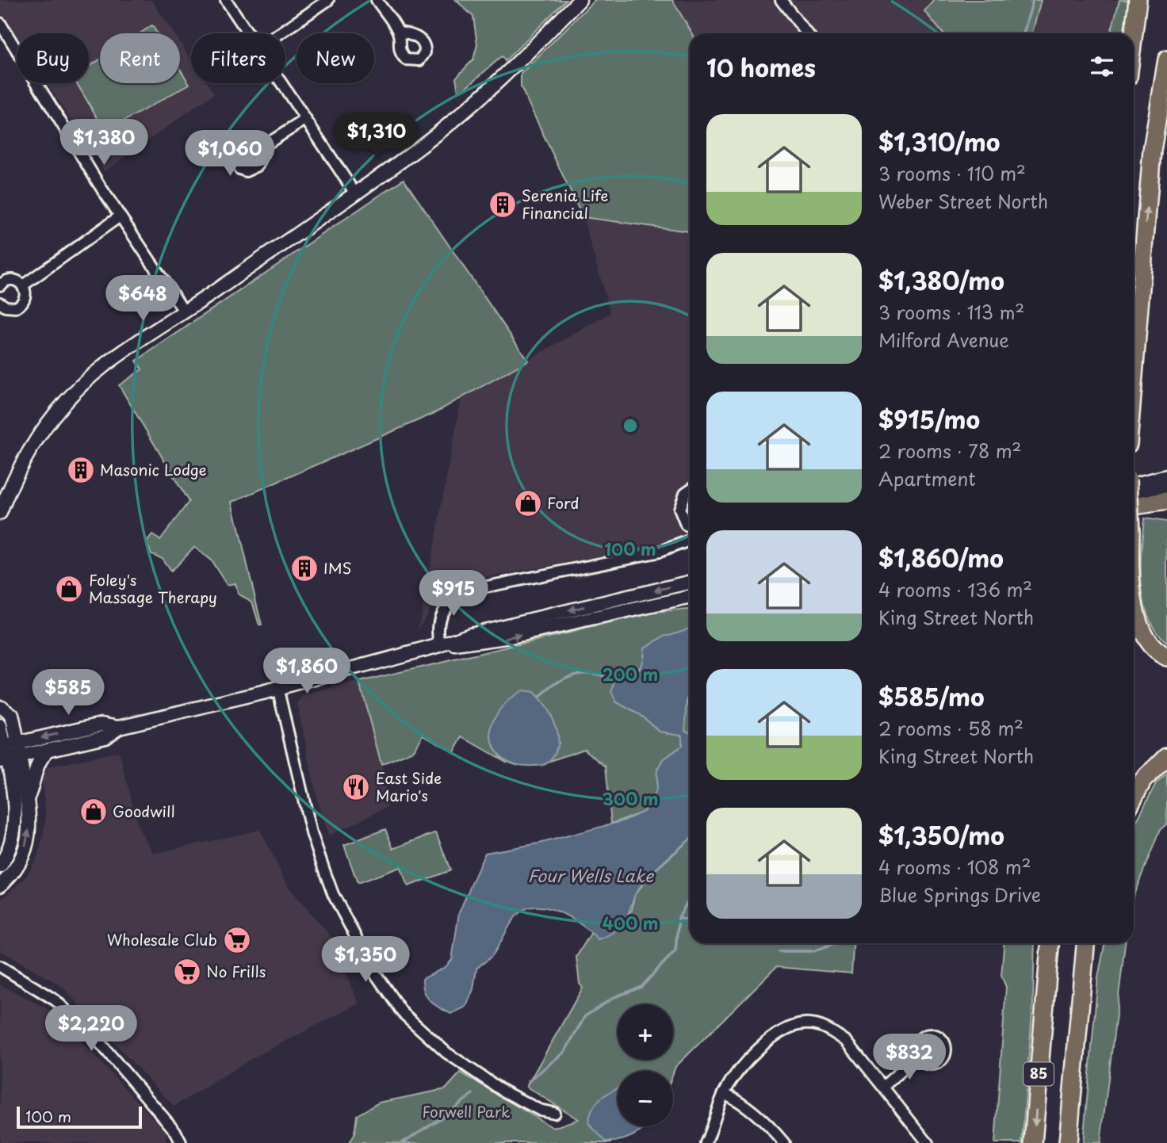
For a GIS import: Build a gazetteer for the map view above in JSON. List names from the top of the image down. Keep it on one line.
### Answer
{"streets":{"highway":["85"]},"water":["Four Wells Lake"],"parks":["Forwell Park"],"places":{"building":["Serenia Life Financial","Masonic Lodge","IMS"],"shop":["Ford","Foley's Massage Therapy","Goodwill"],"restaurant":["East Side Mario's"],"supermarket":["Wholesale Club","No Frills"]},"scale_bar":"100 m","page":{"chip":["Buy","Rent","Filters","New"],"heading":"10 homes","list":[{"name":"$1,310/mo","note":"3 rooms · 110 m² · Weber Street North"},{"name":"$1,380/mo","note":"3 rooms · 113 m² · Milford Avenue"},{"name":"$915/mo","note":"2 rooms · 78 m² · Apartment"},{"name":"$1,860/mo","note":"4 rooms · 136 m² · King Street North"},{"name":"$585/mo","note":"2 rooms · 58 m² · King Street North"},{"name":"$1,350/mo","note":"4 rooms · 108 m² · Blue Springs Drive"}],"price":["$1,310","$1,380","$1,060","$648","$915","$1,860","$585","$1,350","$2,220","$832"],"map_buttons":["+","−"],"scale":"100 m"},"rings":["100 m","200 m","300 m","400 m"]}
